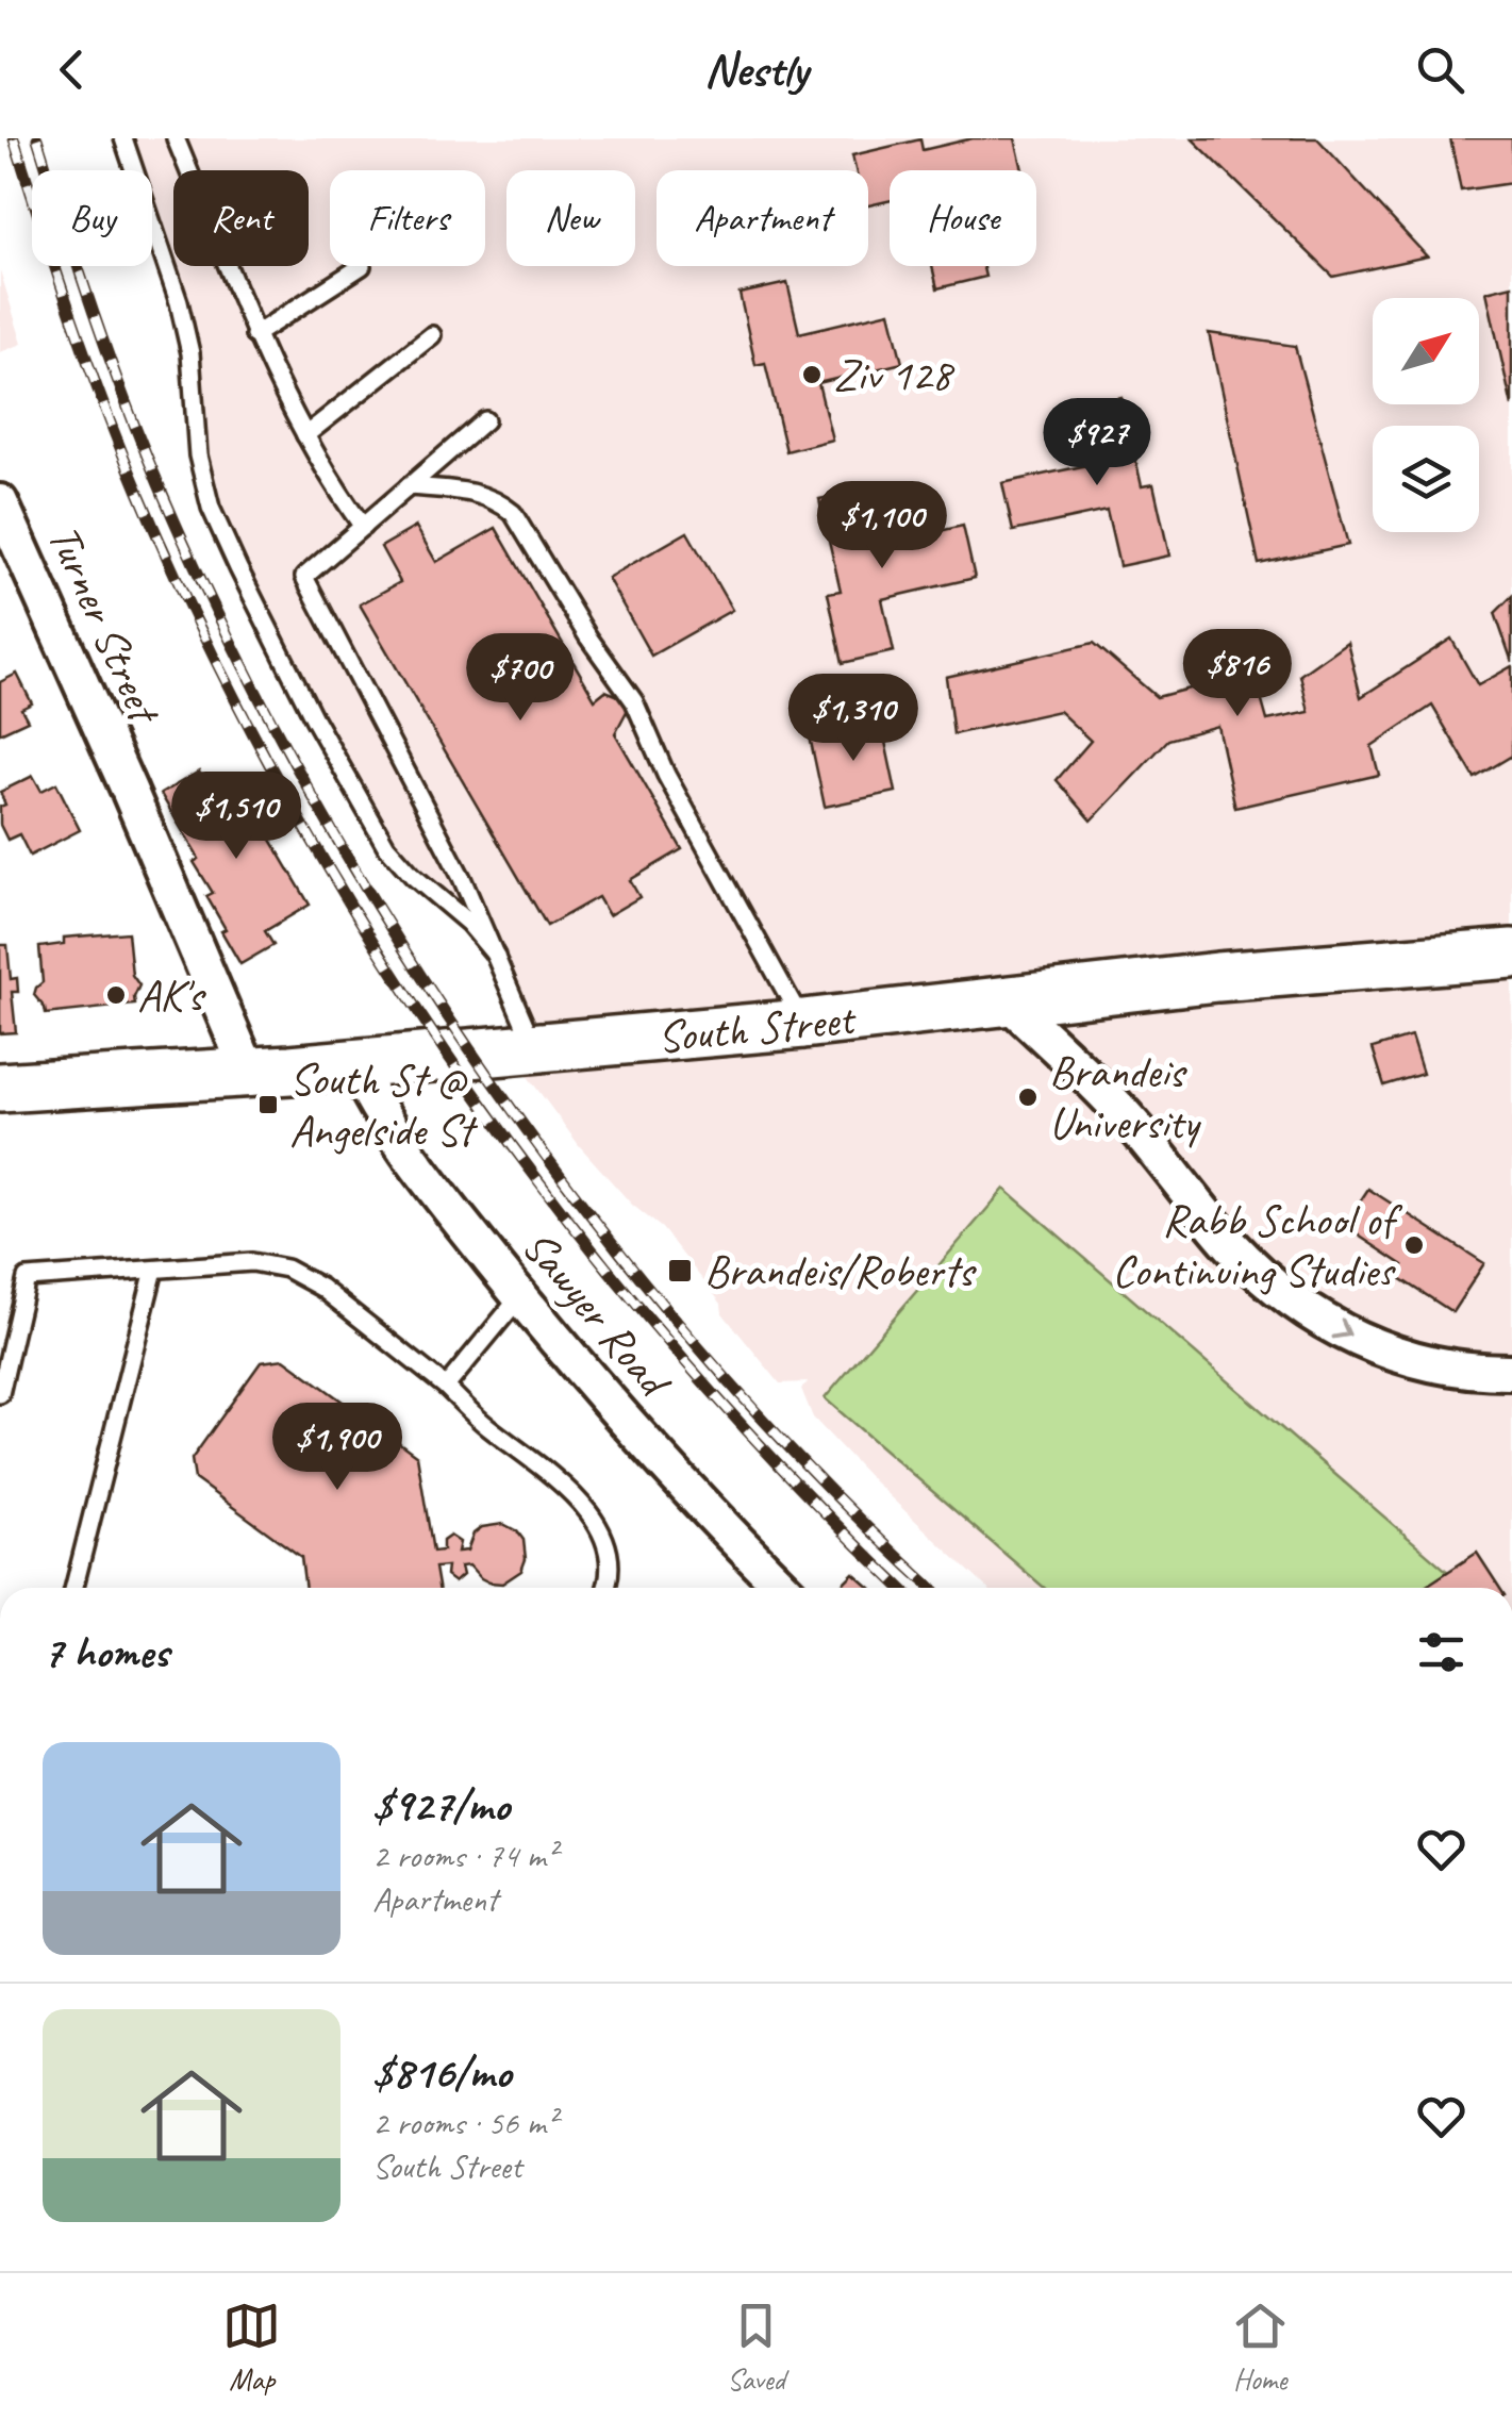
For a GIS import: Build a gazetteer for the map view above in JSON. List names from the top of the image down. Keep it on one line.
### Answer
{"streets":{"main road":["South Street"],"street":["Turner Street","Sawyer Road"]},"crossings":[["Turner Street","South Street"],["South Street","Sawyer Road"]],"places":{"other":["Ziv 128","AK's","Brandeis University","Rabb School of Continuing Studies"],"transit":["South St @ Angelside St","Brandeis/Roberts"]},"north":"top right","page":{"header":"Nestly","chip":["Buy","Rent","Filters","New","Apartment","House"],"price":["$927","$1,100","$816","$700","$1,310","$1,510","$1,900"],"heading":"7 homes","list":[{"name":"$927/mo","note":"2 rooms · 74 m² · Apartment"},{"name":"$816/mo","note":"2 rooms · 56 m² · South Street"}],"tabs":["Map","Saved","Home"]}}
